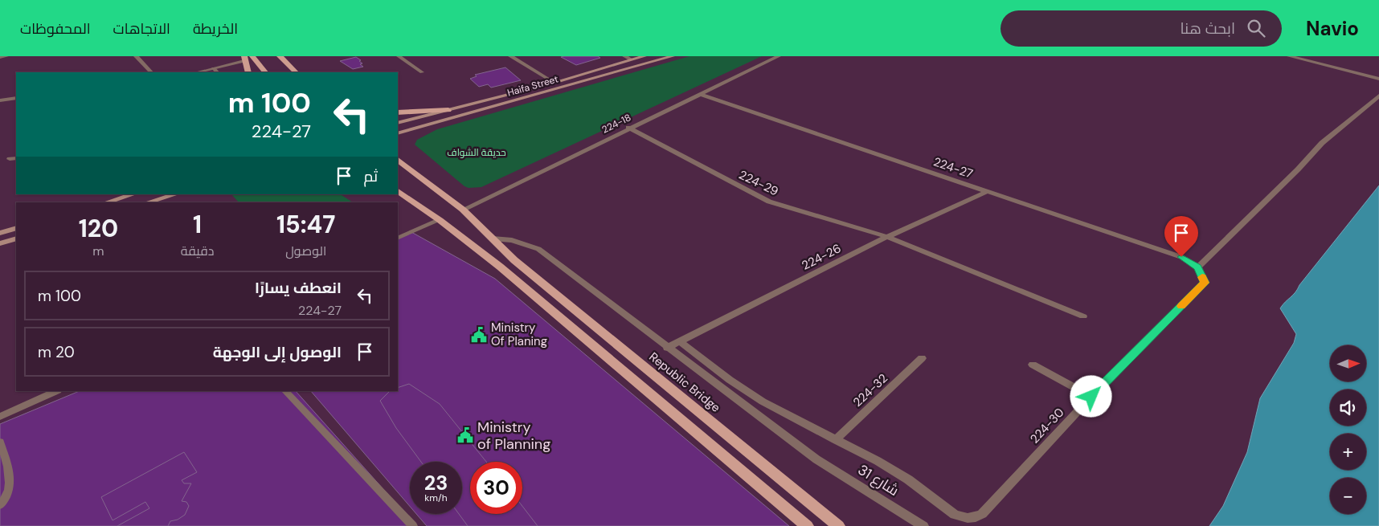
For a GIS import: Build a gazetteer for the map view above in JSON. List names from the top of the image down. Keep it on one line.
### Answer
{"streets":{"main road":["Haifa Street","Republic Bridge"],"street":["224-18","224-27","224-29","224-26","224-32","224-30","شارع 31"]},"crossings":[["224-18","224-27"],["224-18","224-29"],["224-18","Republic Bridge"],["224-27","224-26"],["224-27","224-30"],["224-29","224-26"],["224-26","شارع 31"],["Republic Bridge","شارع 31"],["224-32","224-30"]],"parks":["حديقة الشواف"],"places":{"public building":["Ministry Of Planing","Ministry of Planning"]},"north":"right","page":{"header":"Navio","search":"ابحث هنا","nav":["الخريطة","الاتجاهات","المحفوظات"],"turn":["100 m","224-27"],"then":"ثم","eta":["15:47","الوصول","1","دقيقة","120","m"],"list":[{"name":"انعطف يسارًا","note":"224-27","value":"100 m"},{"name":"الوصول إلى الوجهة","value":"20 m"}],"map_buttons":["+","−"],"speed":"23 km/h","limit":"30"}}
